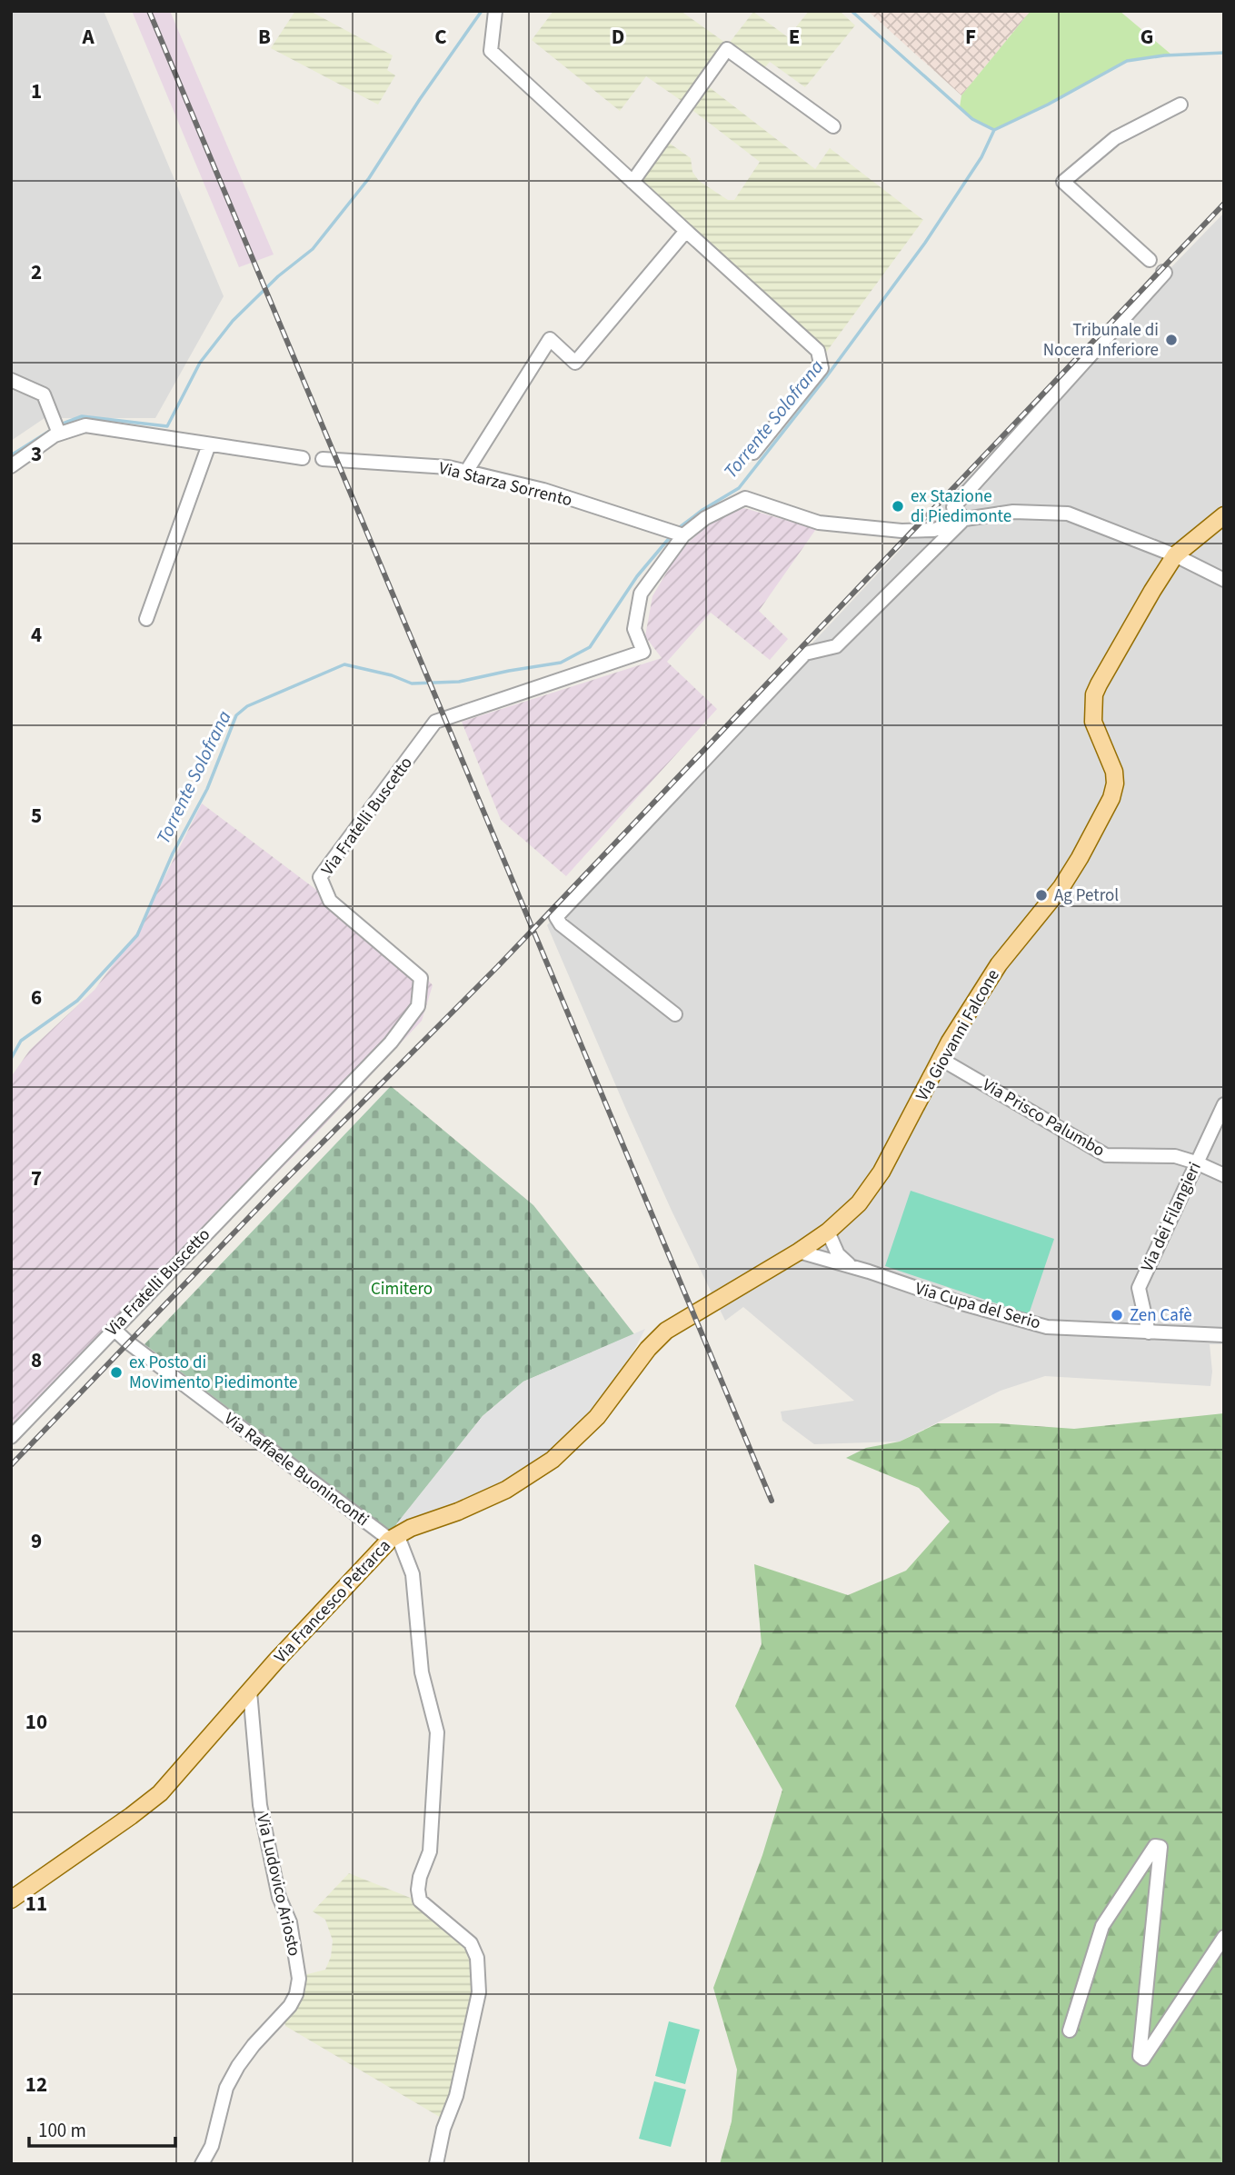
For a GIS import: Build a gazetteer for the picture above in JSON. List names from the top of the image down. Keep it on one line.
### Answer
{"streets":{"main road":["Via Giovanni Falcone","Via Francesco Petrarca"],"street":["Via Starza Sorrento","Via Fratelli Buscetto","Via Prisco Palumbo","Via dei Filangieri","Via Cupa del Serio","Via Raffaele Buoninconti","Via Ludovico Ariosto"]},"crossings":[["Via Starza Sorrento","Via Fratelli Buscetto"],["Via Fratelli Buscetto","Via Giovanni Falcone"],["Via Fratelli Buscetto","Via Raffaele Buoninconti"],["Via Giovanni Falcone","Via Prisco Palumbo"],["Via Giovanni Falcone","Via Cupa del Serio"],["Via Giovanni Falcone","Via Francesco Petrarca"],["Via Prisco Palumbo","Via dei Filangieri"],["Via dei Filangieri","Via Cupa del Serio"],["Via Cupa del Serio","Via Francesco Petrarca"],["Via Raffaele Buoninconti","Via Francesco Petrarca"],["Via Francesco Petrarca","Via Ludovico Ariosto"]],"water":["Torrente Solofrana"],"parks":["Cimitero"],"places":["Tribunale di Nocera Inferiore","ex Stazione di Piedimonte","Ag Petrol","Zen Cafè","ex Posto di Movimento Piedimonte"],"scale_bar":"100 m","grid":{"columns":["A","B","C","D","E","F","G"],"rows":["1","2","3","4","5","6","7","8","9","10","11","12"]}}
